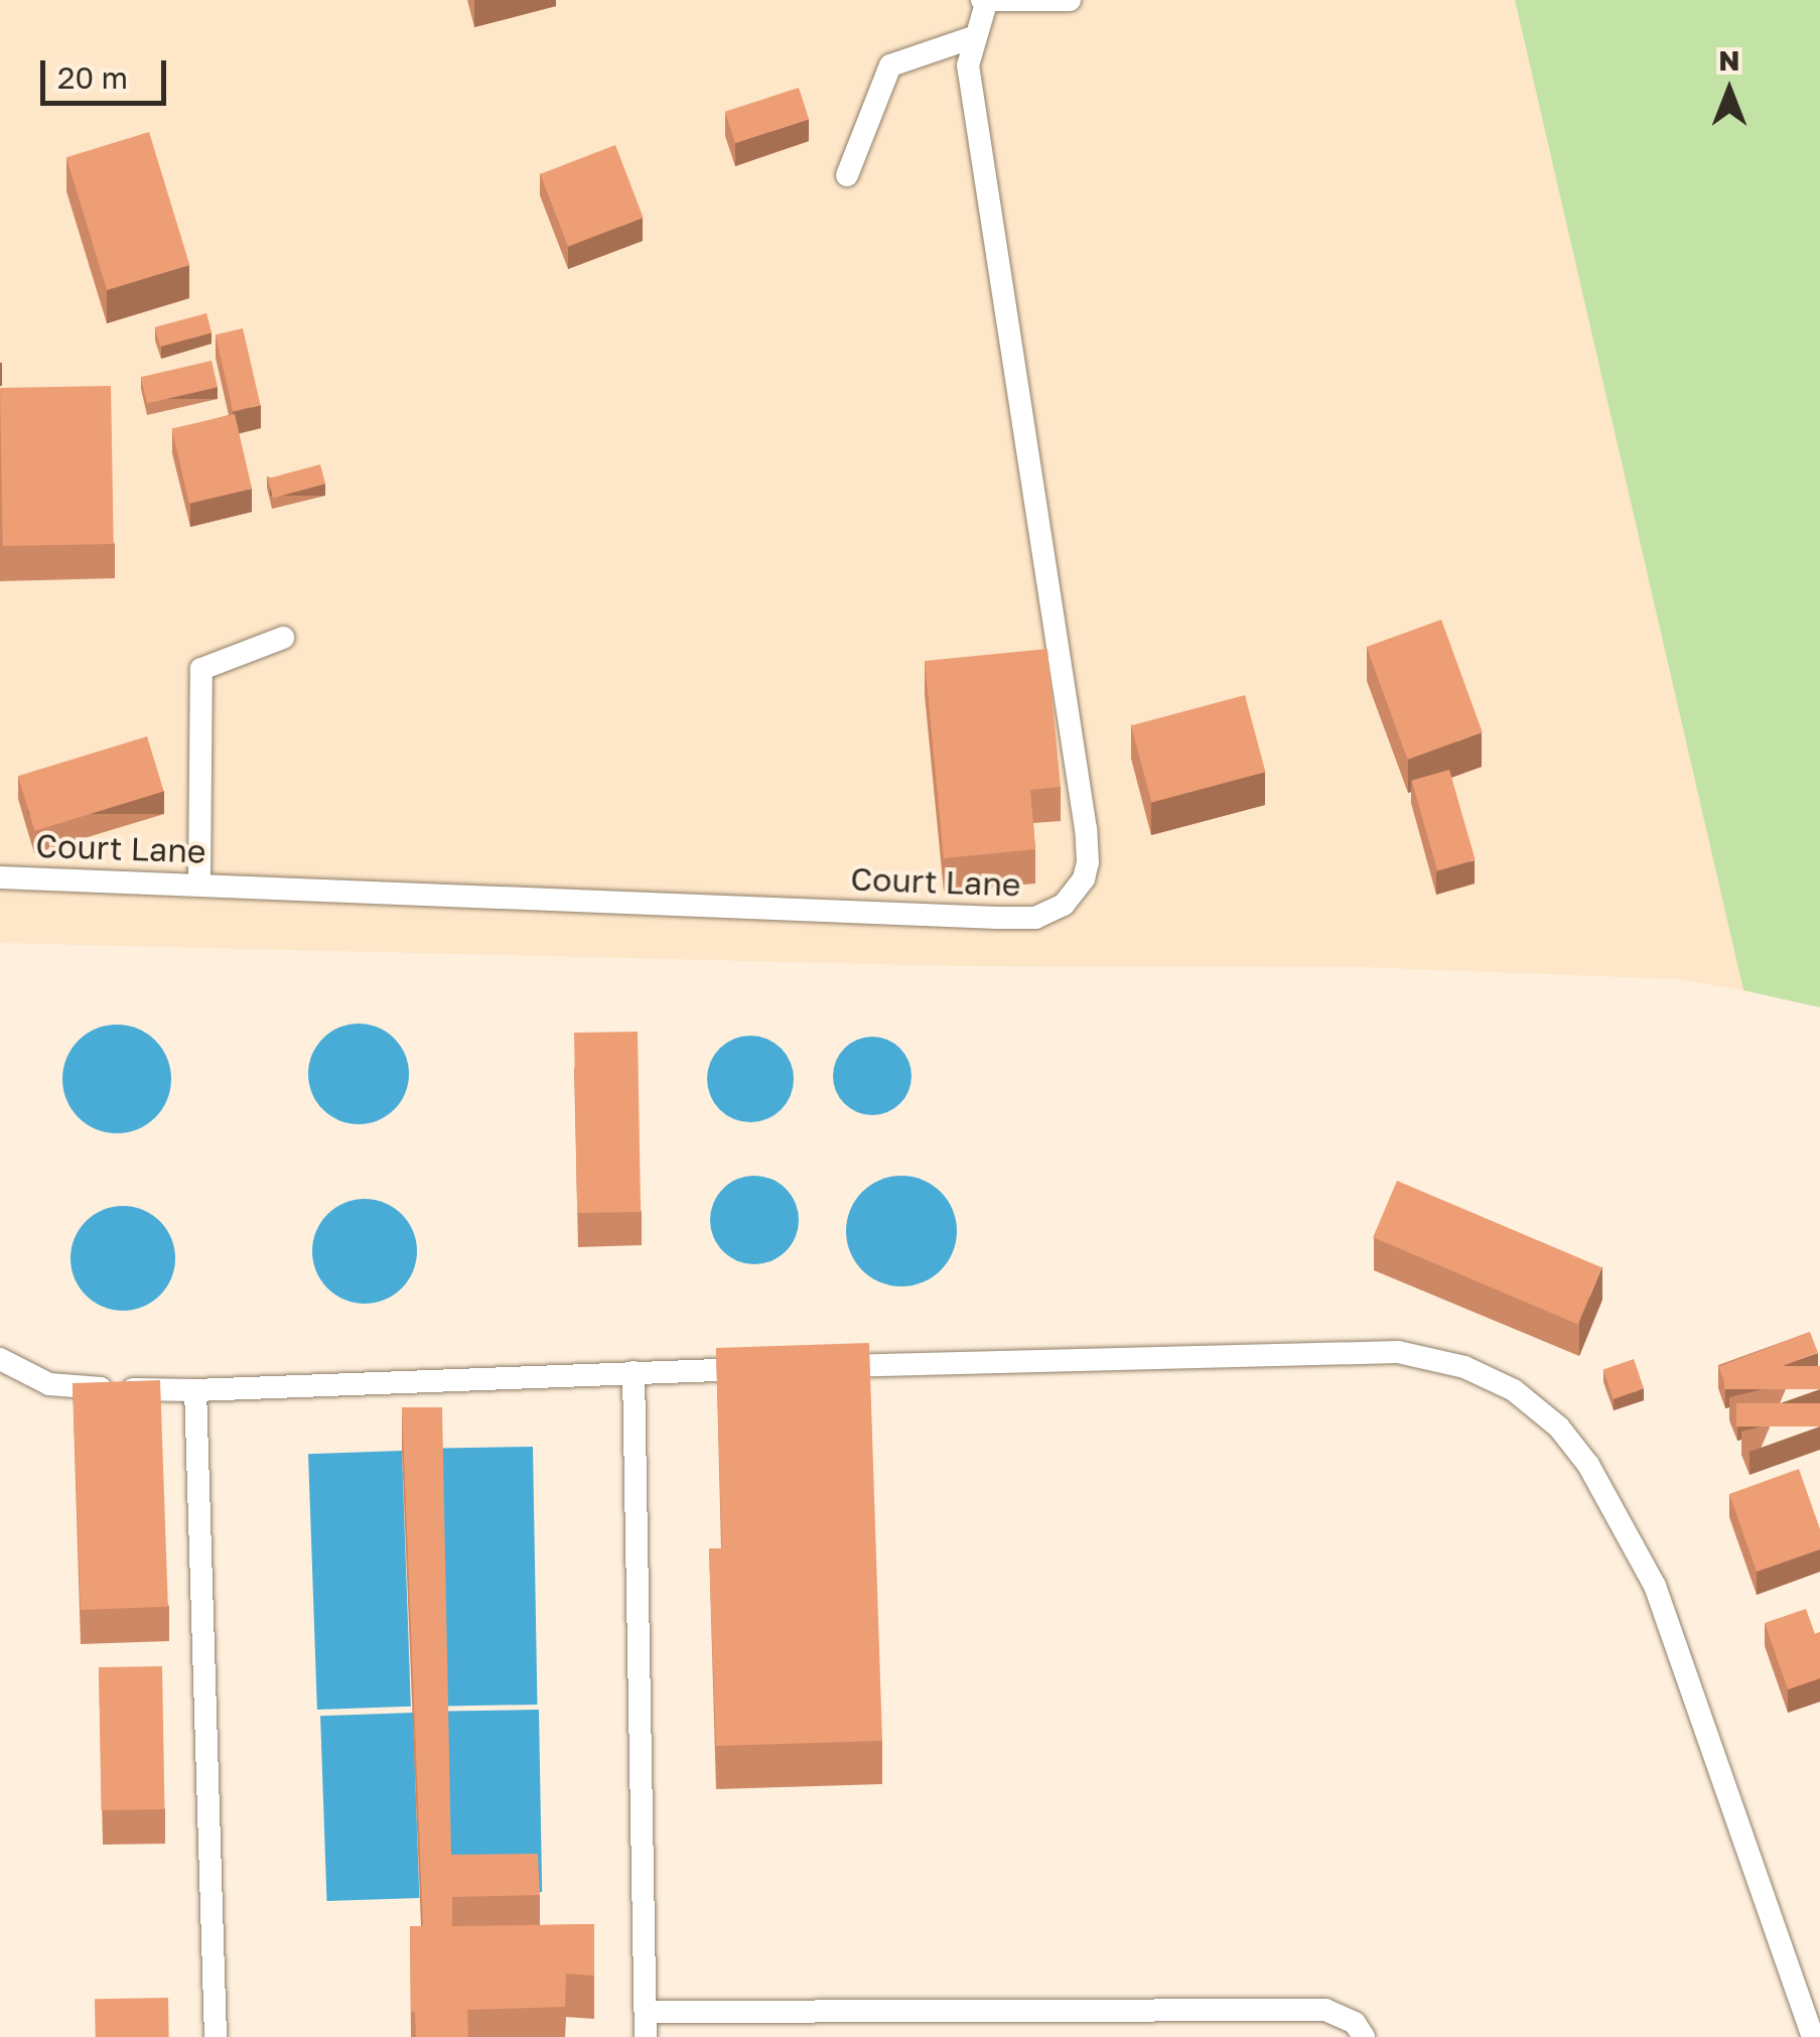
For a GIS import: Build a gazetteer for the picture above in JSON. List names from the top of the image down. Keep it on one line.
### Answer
{"streets":{"lane":["Court Lane"]},"scale_bar":"20 m","north":"top"}
